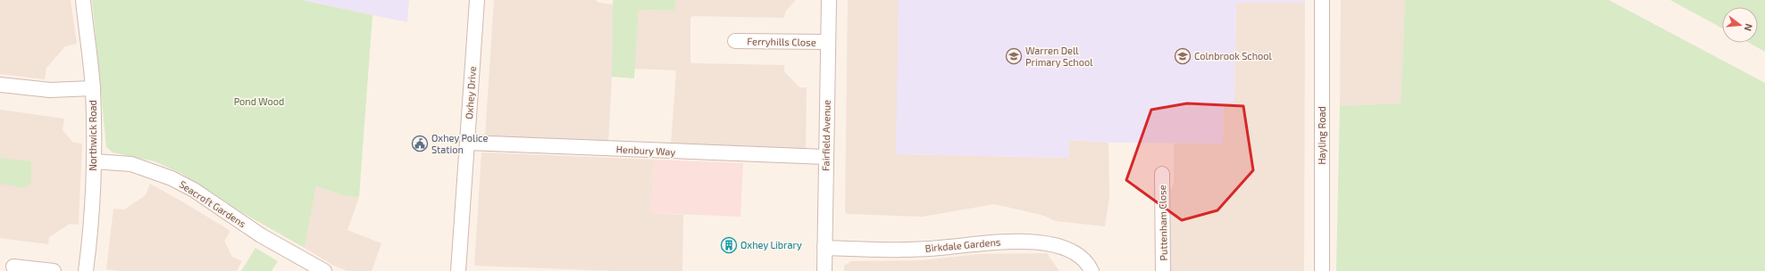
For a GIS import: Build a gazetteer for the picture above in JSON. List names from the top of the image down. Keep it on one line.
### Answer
{"streets":{"street":["Ferryhills Close","Oxhey Drive","Northwick Road","Fairfield Avenue","Hayling Road","Henbury Way","Seacroft Gardens","Puttenham Close","Birkdale Gardens"]},"crossings":[["Ferryhills Close","Fairfield Avenue"],["Oxhey Drive","Henbury Way"],["Northwick Road","Seacroft Gardens"],["Fairfield Avenue","Henbury Way"],["Fairfield Avenue","Birkdale Gardens"]],"parks":["Pond Wood"],"places":{"school or university":["Warren Dell Primary School","Colnbrook School"],"public building":["Oxhey Police Station"],"building":["Oxhey Library"]},"north":"right"}
